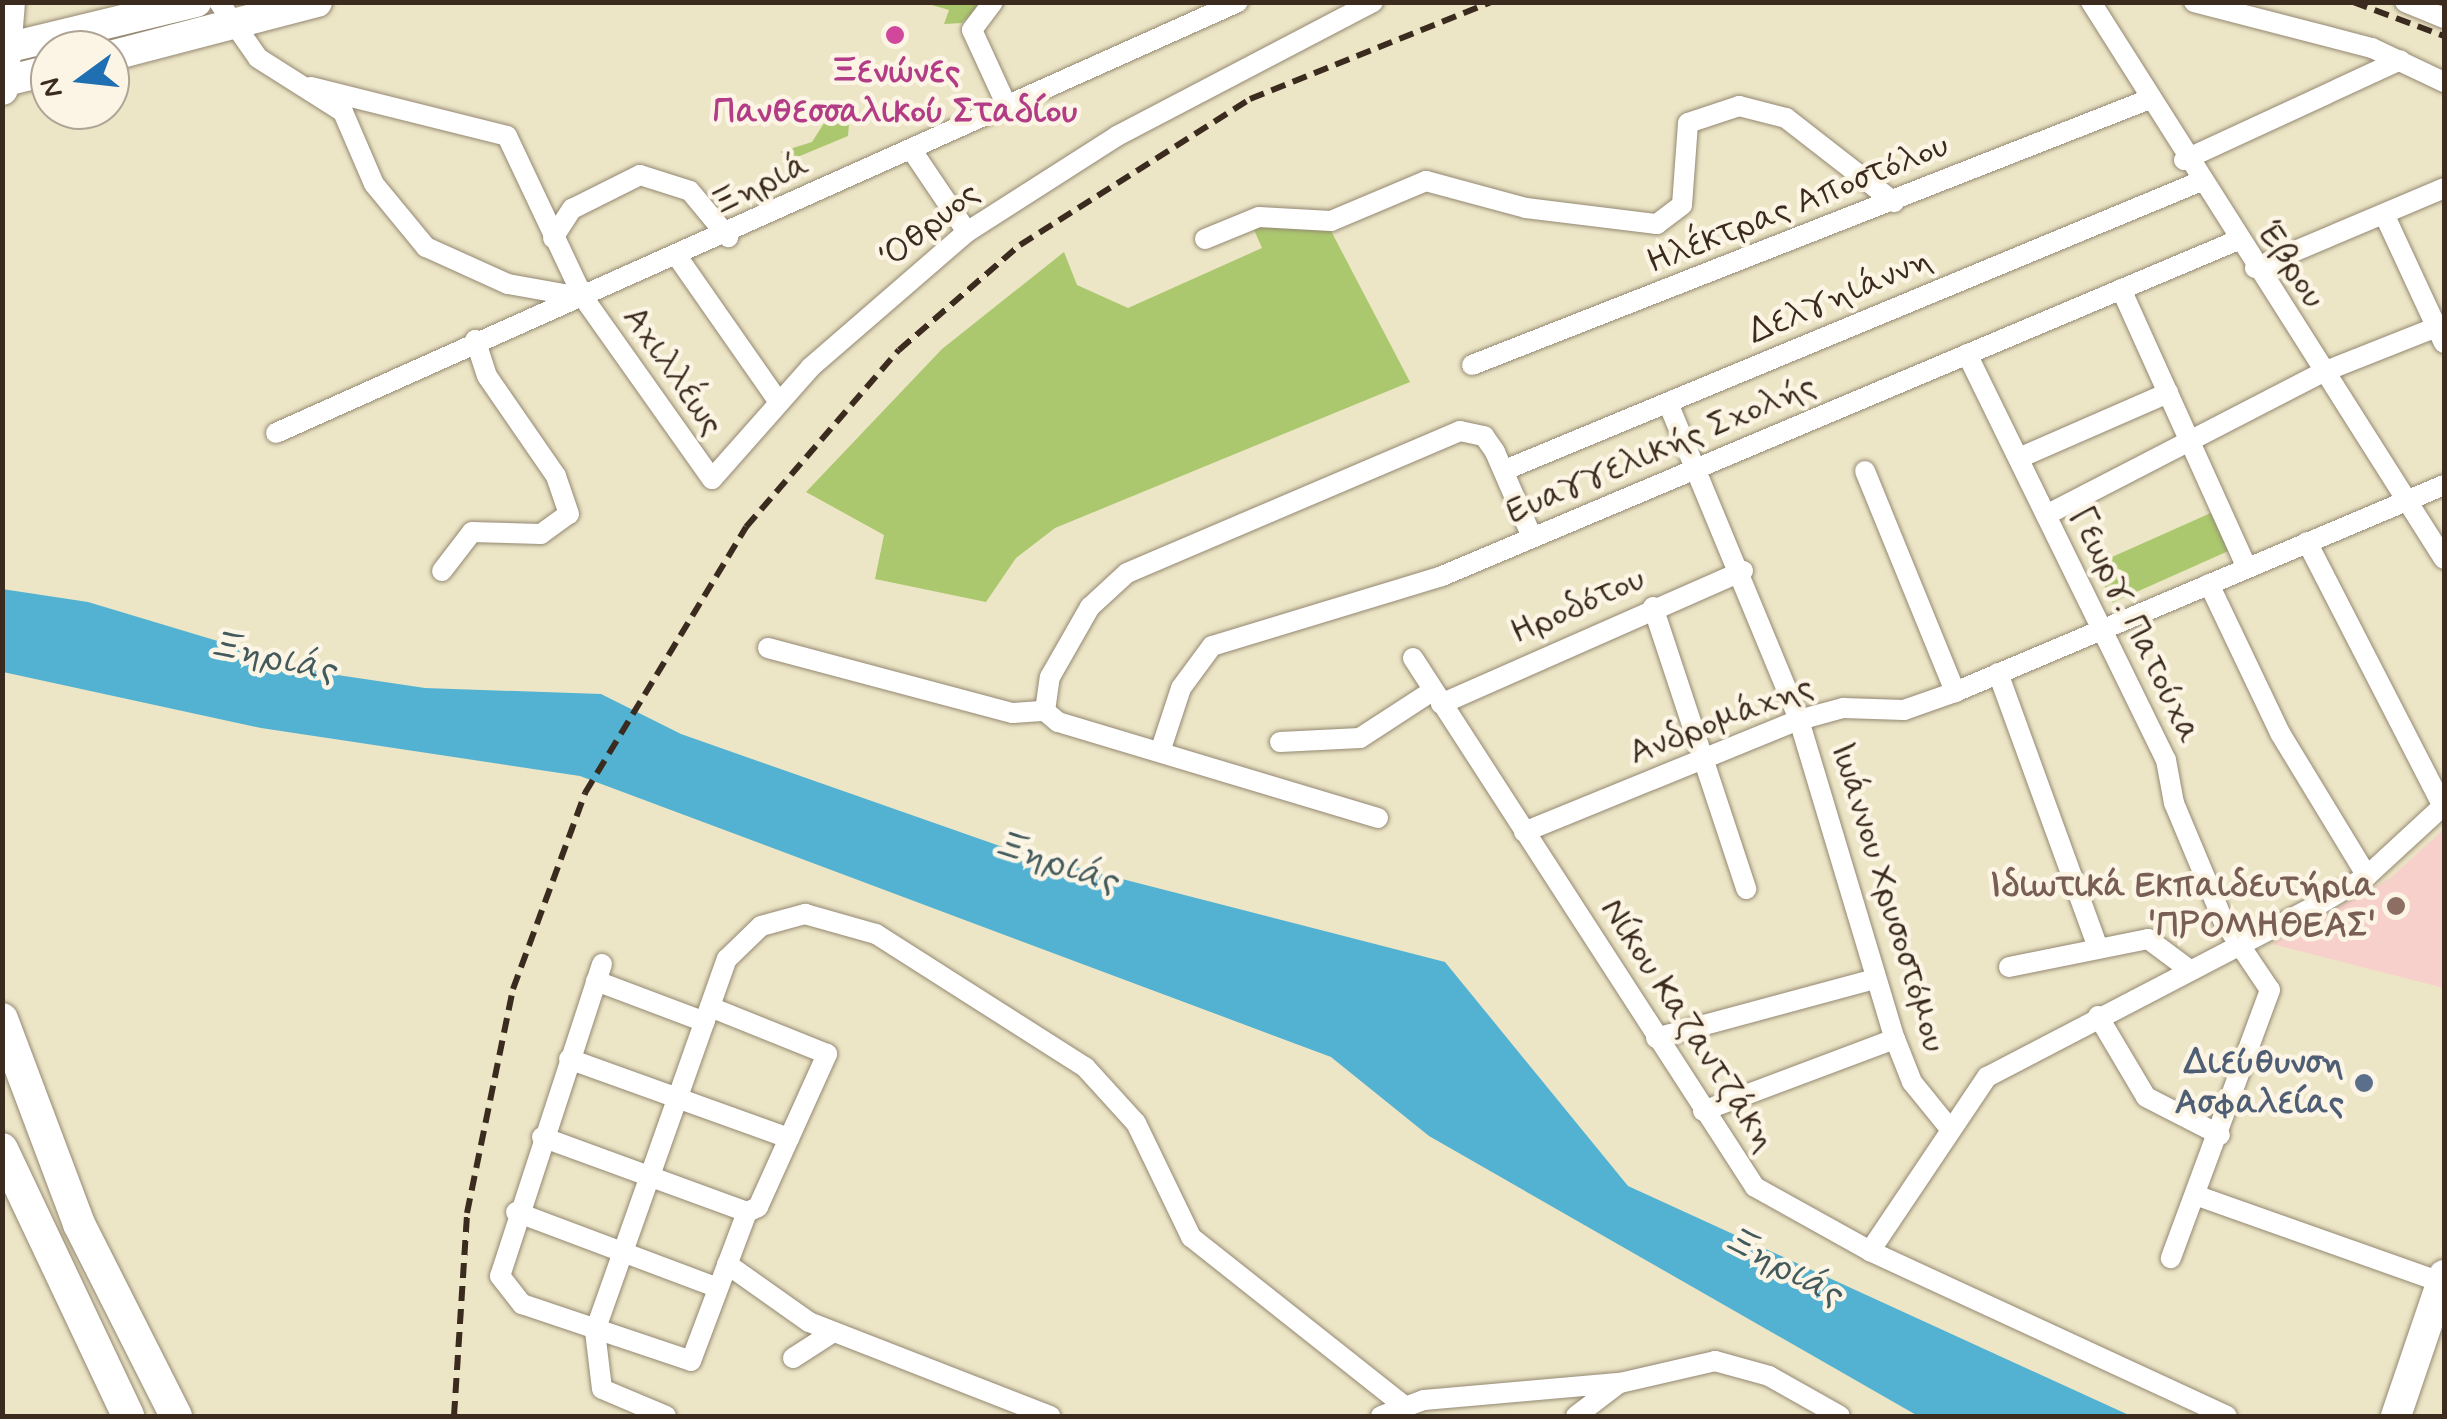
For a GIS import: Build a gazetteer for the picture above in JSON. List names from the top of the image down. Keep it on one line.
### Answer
{"streets":{"street":["Ξηριά","Ηλέκτρας Αποστόλου","Όθρυος","Έβρου","Δελγηιάννη","Αχιλλέως","Ευαγγελικής Σχολής","Ηροδότου","Γεωργ. Πατούχα","Ανδρομάχης","Ιωάννου Χρυσοστόμου","Νίκου Καζαντζάκη"]},"crossings":[["Ξηριά","Αχιλλέως"],["Ηλέκτρας Αποστόλου","Έβρου"],["Όθρυος","Αχιλλέως"],["Έβρου","Δελγηιάννη"],["Έβρου","Ευαγγελικής Σχολής"],["Έβρου","Ανδρομάχης"],["Δελγηιάννη","Ιωάννου Χρυσοστόμου"],["Ευαγγελικής Σχολής","Γεωργ. Πατούχα"],["Ευαγγελικής Σχολής","Ιωάννου Χρυσοστόμου"],["Ηροδότου","Ιωάννου Χρυσοστόμου"],["Ηροδότου","Νίκου Καζαντζάκη"],["Γεωργ. Πατούχα","Ανδρομάχης"],["Ανδρομάχης","Ιωάννου Χρυσοστόμου"],["Ανδρομάχης","Νίκου Καζαντζάκη"]],"water":["Ξηριάς"],"places":["Ξενώνες Πανθεσσαλικού Σταδίου","Ιδιωτικά Εκπαιδευτήρια 'ΠΡΟΜΗΘΕΑΣ'","Διεύθυνση Ασφαλείας"],"north":"left"}
